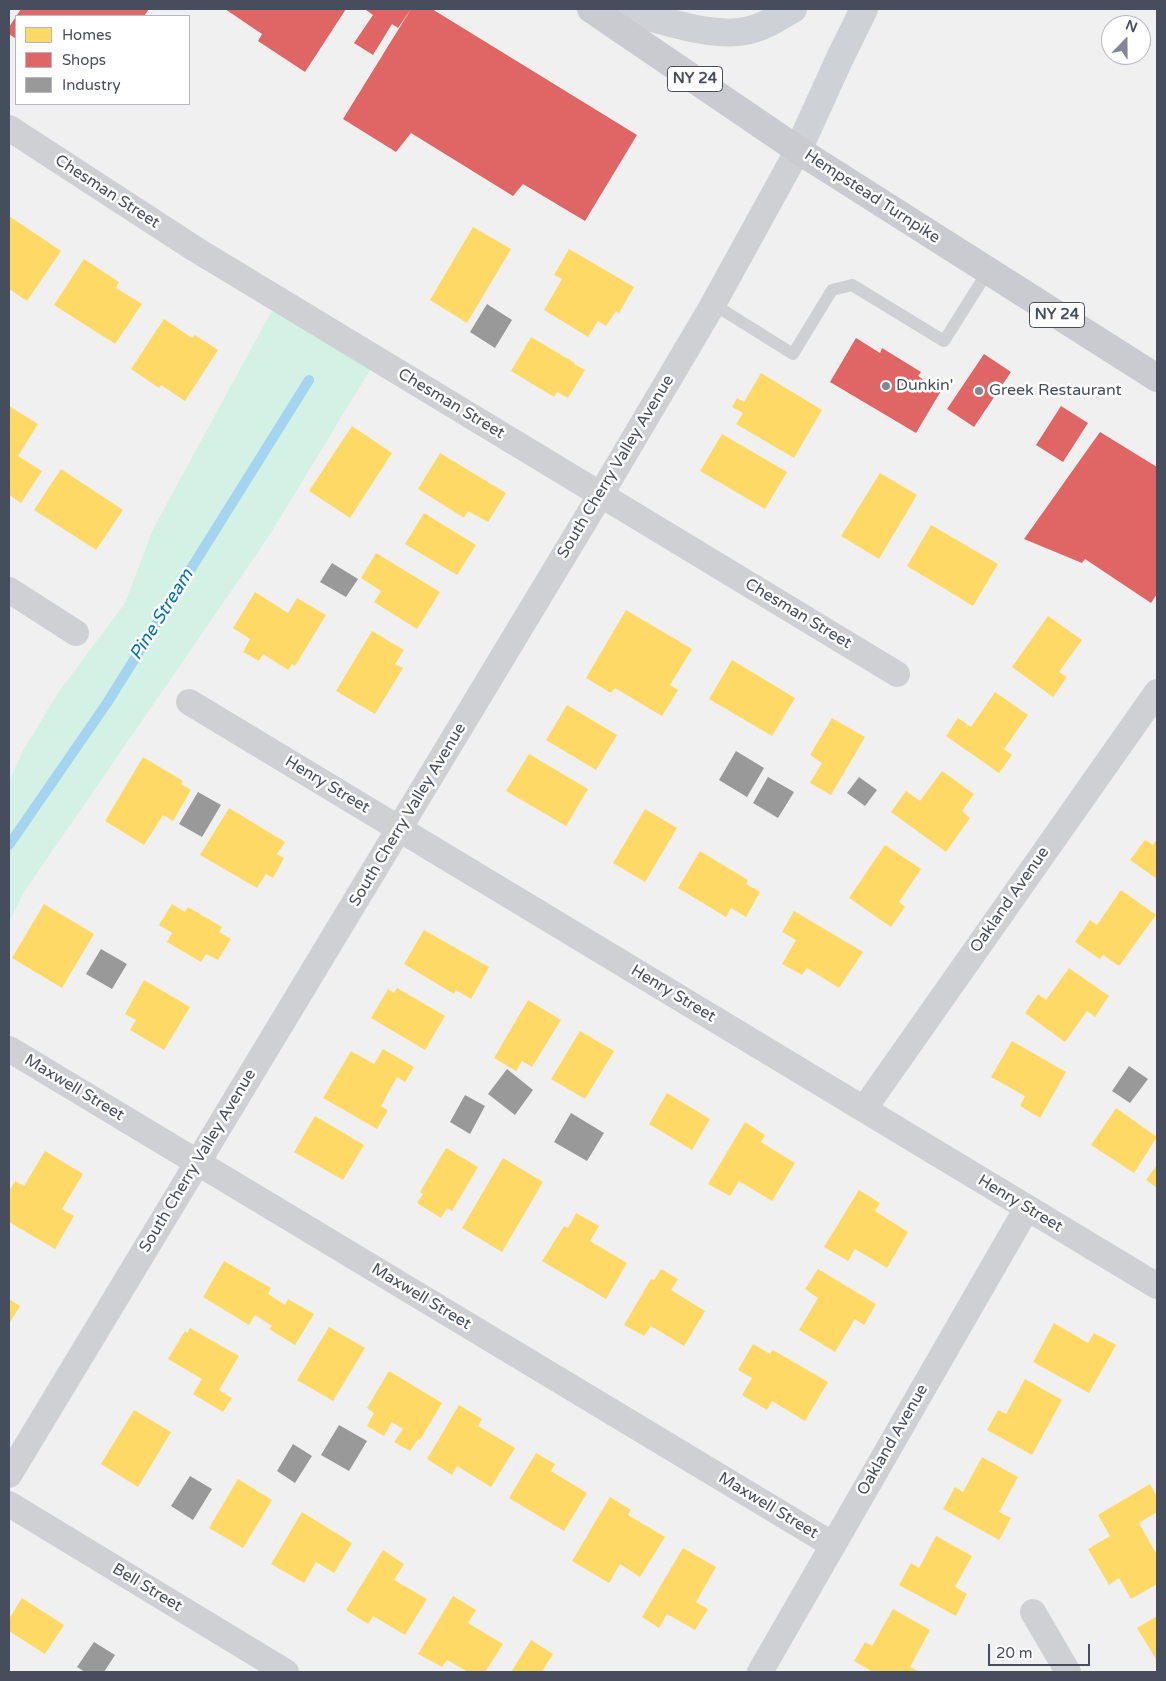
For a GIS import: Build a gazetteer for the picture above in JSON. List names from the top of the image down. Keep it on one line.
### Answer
{"streets":{"main road":["NY 24","Hempstead Turnpike"],"street":["Chesman Street","South Cherry Valley Avenue","Henry Street","Oakland Avenue","Maxwell Street","Bell Street"]},"crossings":[["Chesman Street","South Cherry Valley Avenue"],["Hempstead Turnpike","South Cherry Valley Avenue"],["South Cherry Valley Avenue","Henry Street"],["South Cherry Valley Avenue","Maxwell Street"],["Henry Street","Oakland Avenue"],["Oakland Avenue","Maxwell Street"]],"water":["Pine Stream"],"places":["Dunkin'","Greek Restaurant"],"legend":["Homes","Shops","Industry"],"scale_bar":"20 m","north":"top"}
